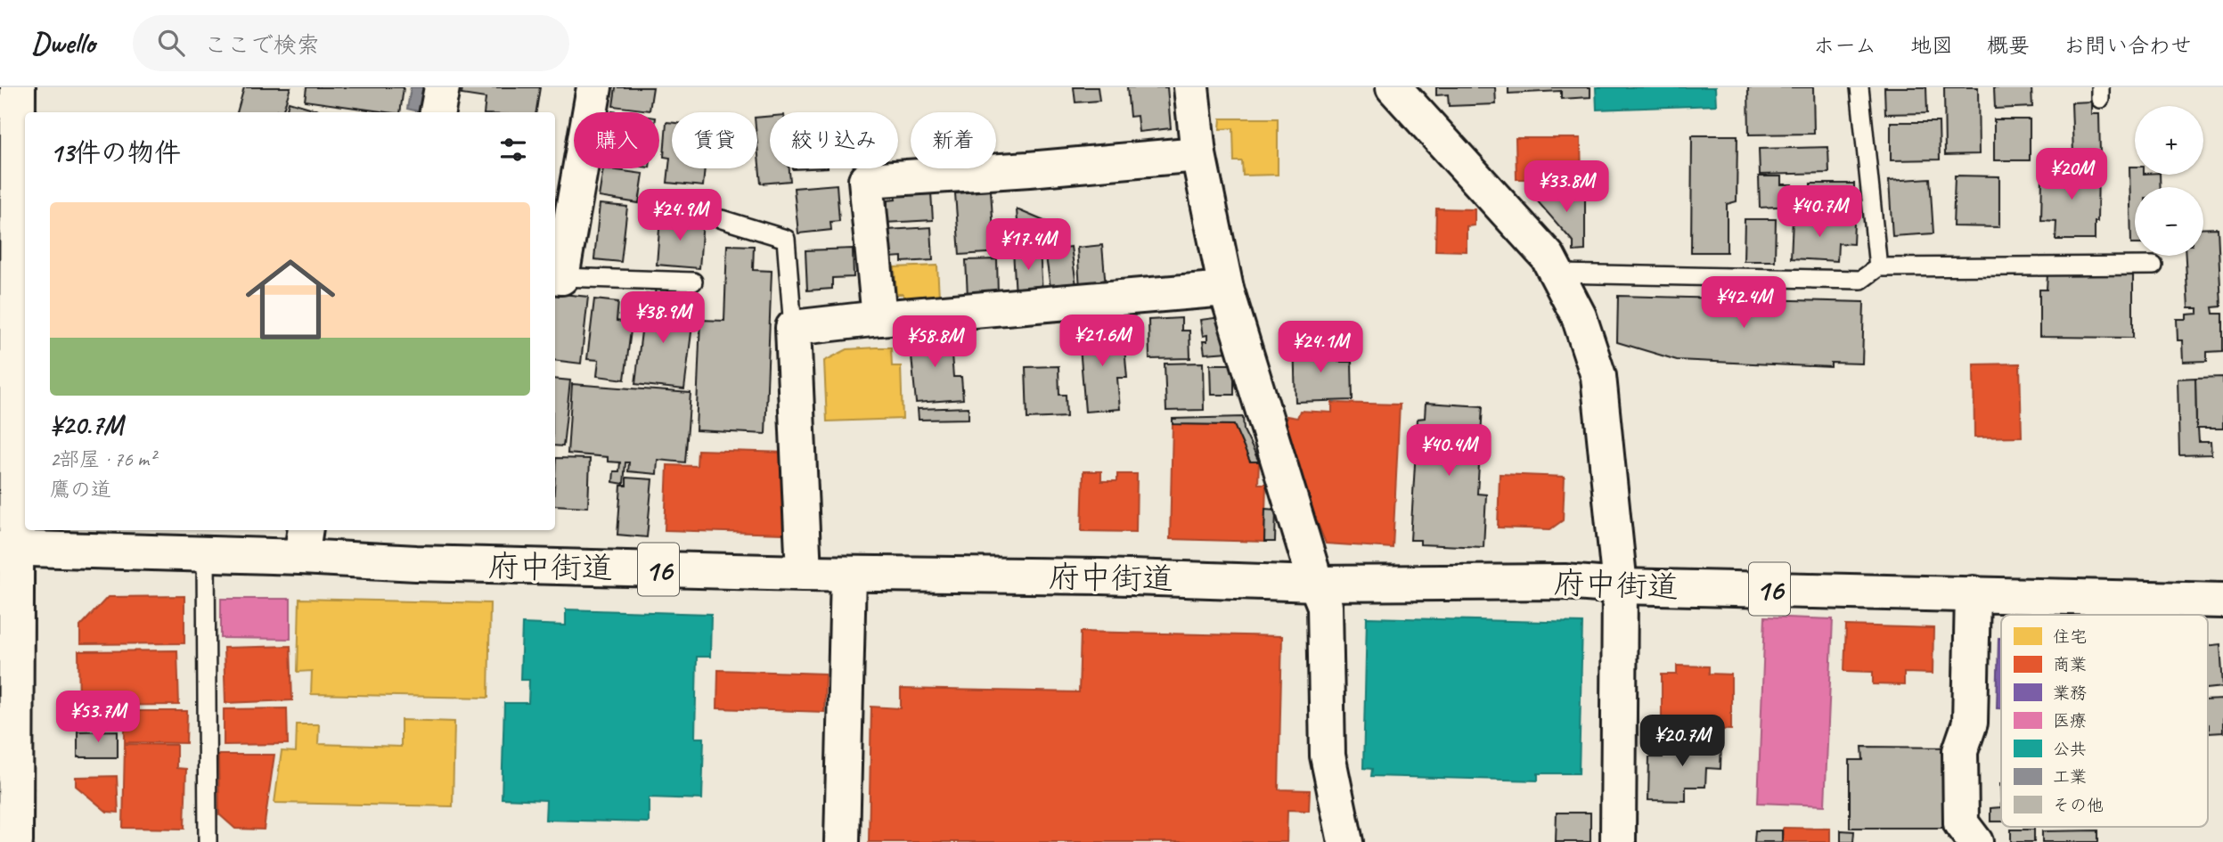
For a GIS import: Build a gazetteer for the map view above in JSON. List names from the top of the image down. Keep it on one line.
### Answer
{"streets":{"street":["府中街道","16"]},"legend":["住宅","商業","業務","医療","公共","工業","その他"],"page":{"header":"Dwello","search":"ここで検索","nav":["ホーム","地図","概要","お問い合わせ"],"map_buttons":["+","−"],"chip":["購入","賃貸","絞り込み","新着"],"heading":"13件の物件","price":["¥20M","¥33.8M","¥40.7M","¥24.9M","¥17.4M","¥42.4M","¥38.9M","¥21.6M","¥58.8M","¥24.1M","¥40.4M","¥53.7M","¥20.7M"],"list":[{"name":"¥20.7M","note":"2部屋 · 76 m² · 鷹の道"}]}}
